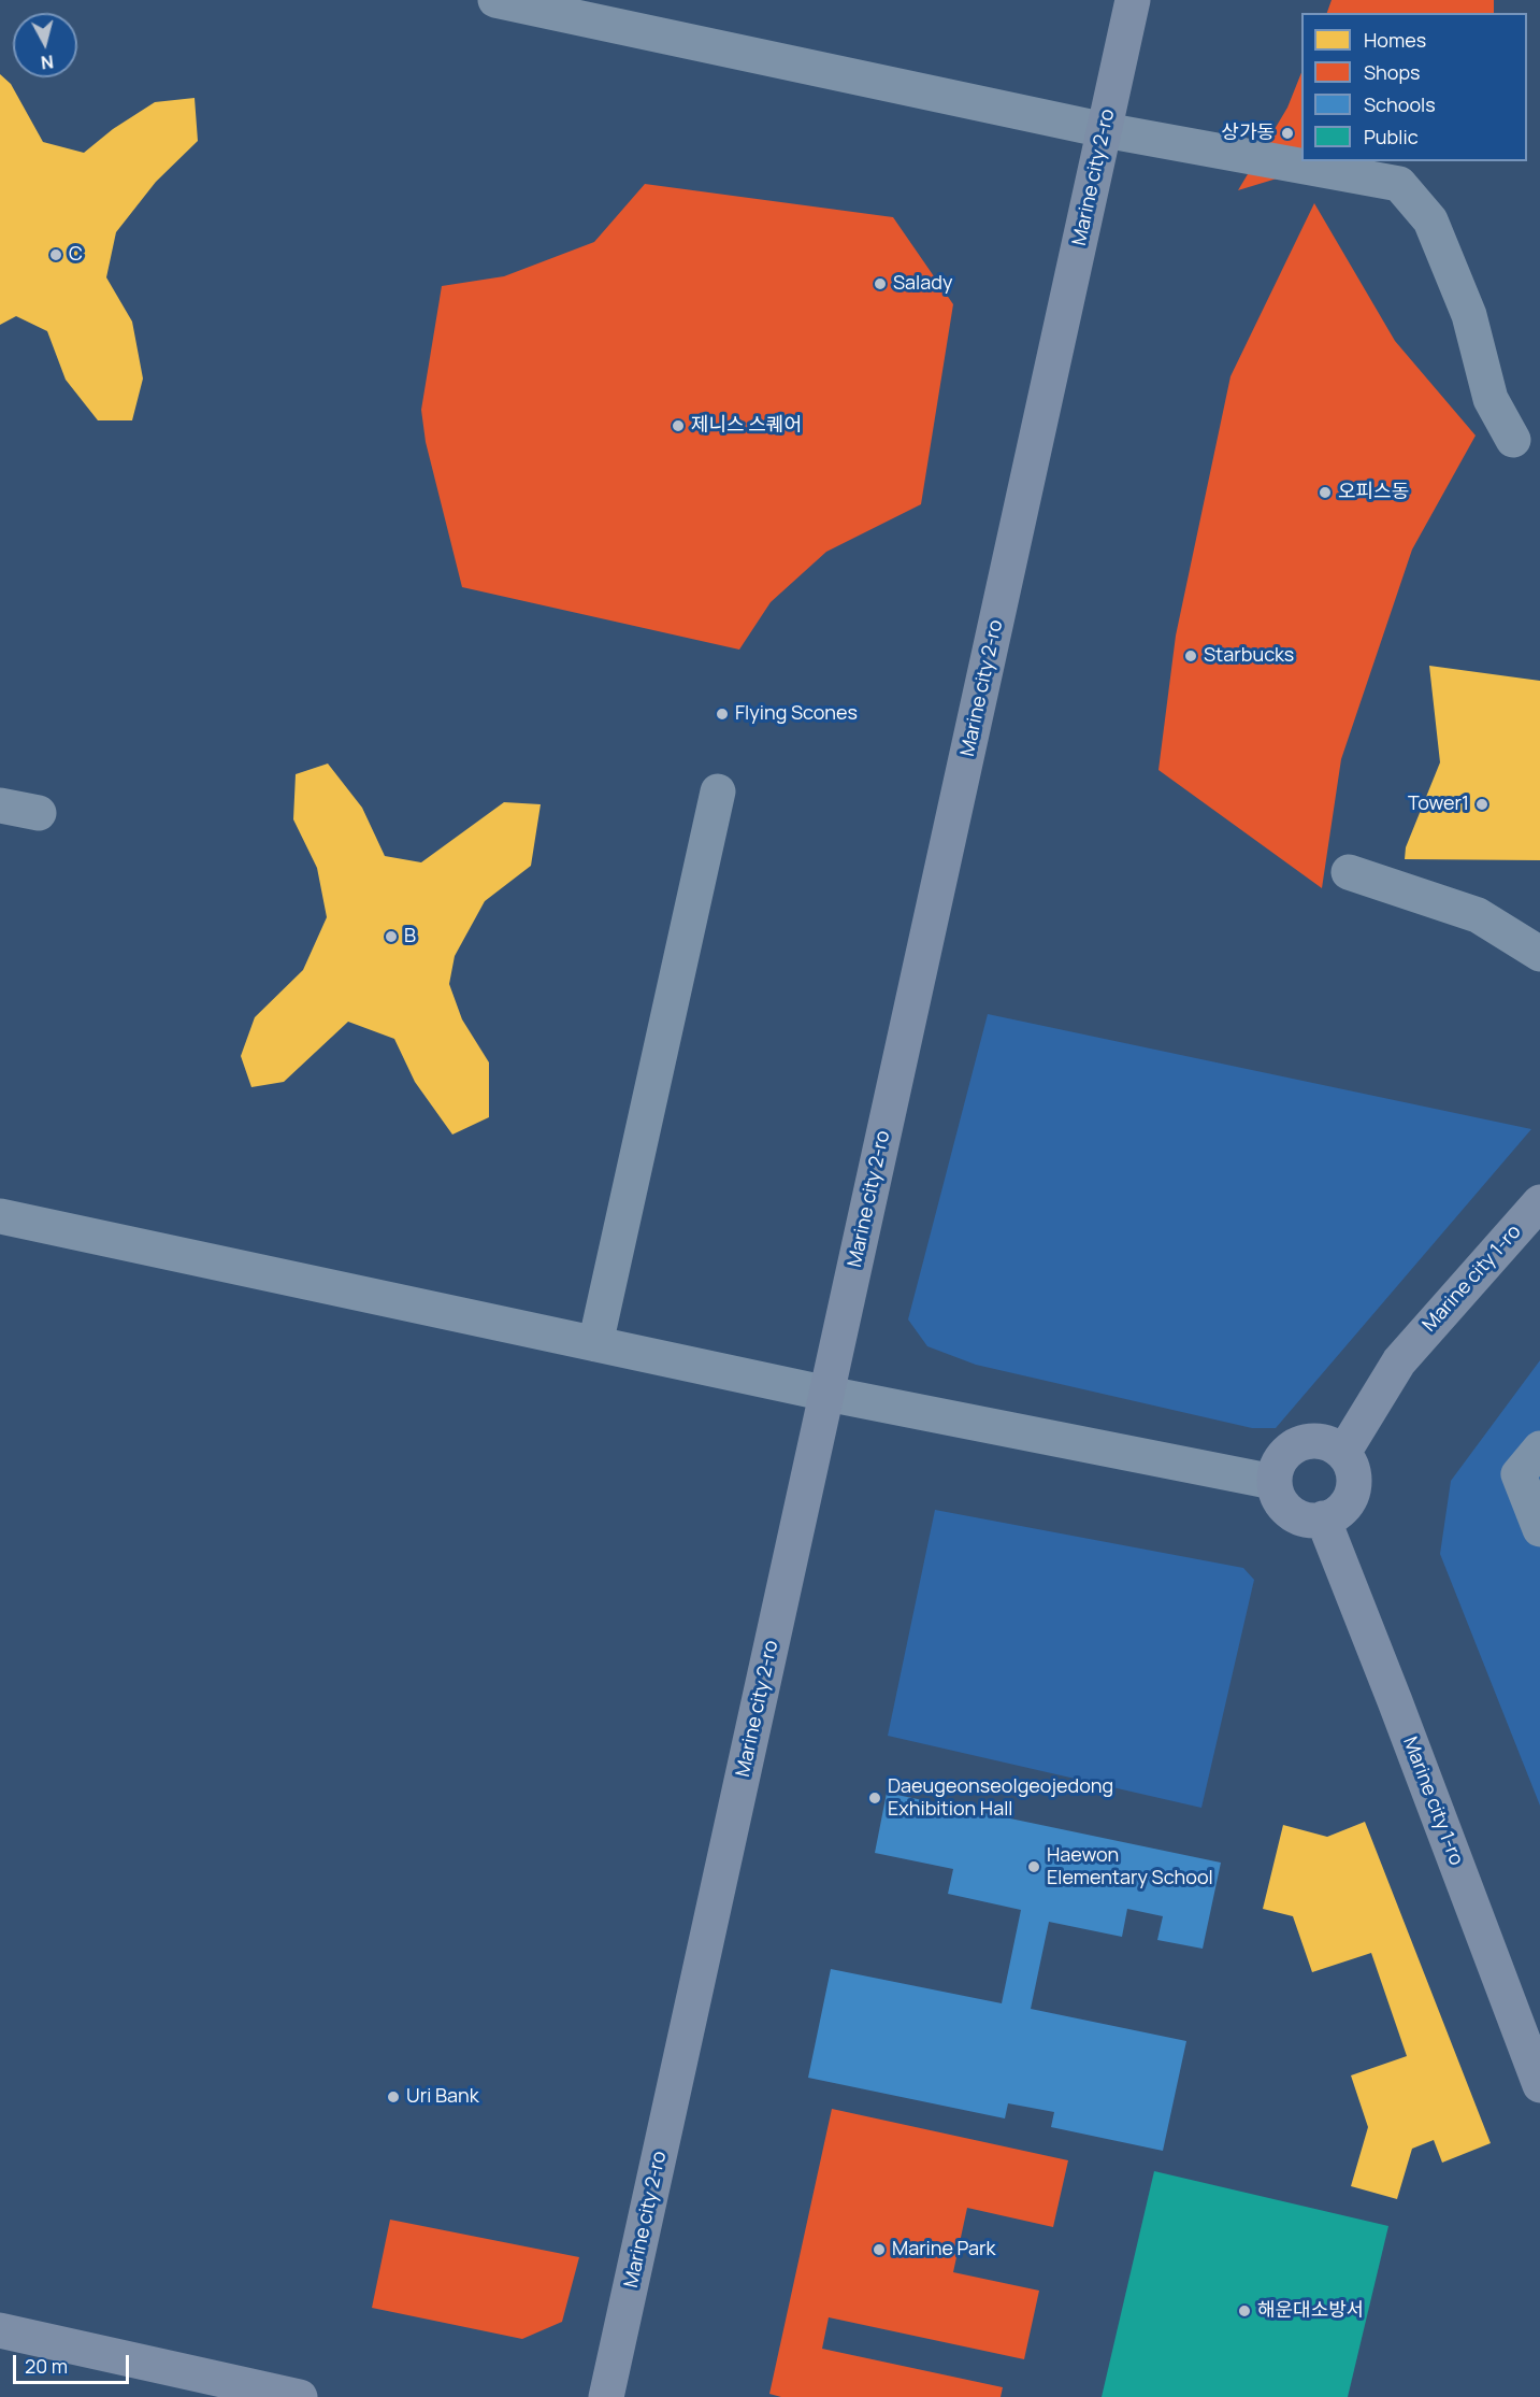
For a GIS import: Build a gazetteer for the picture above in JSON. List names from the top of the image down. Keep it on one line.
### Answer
{"streets":{"main road":["Marine city 2-ro","Marine city 1-ro"]},"places":["상가동","C","Salady","제니스 스퀘어","오피스동","Starbucks","Flying Scones","Tower1","B","Daeugeonseolgeojedong Exhibition Hall","Haewon Elementary School","Uri Bank","Marine Park","해운대소방서"],"legend":["Homes","Shops","Schools","Public"],"scale_bar":"20 m","north":"bottom"}
